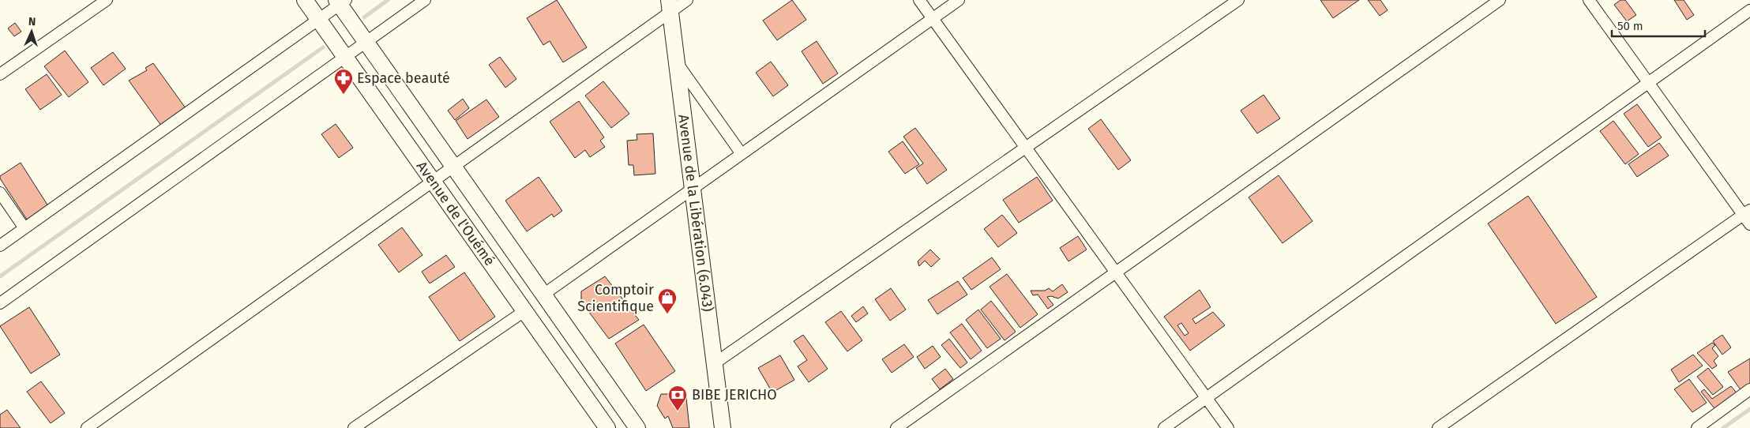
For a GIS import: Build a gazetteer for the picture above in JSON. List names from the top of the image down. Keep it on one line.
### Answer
{"streets":{"main road":["Avenue de l'Ouémé","Avenue de la Libération (6.043)"]},"places":{"pharmacy":["Espace beauté"],"shop":["Comptoir Scientifique"],"bank":["BIBE JERICHO"]},"scale_bar":"50 m","north":"top"}
